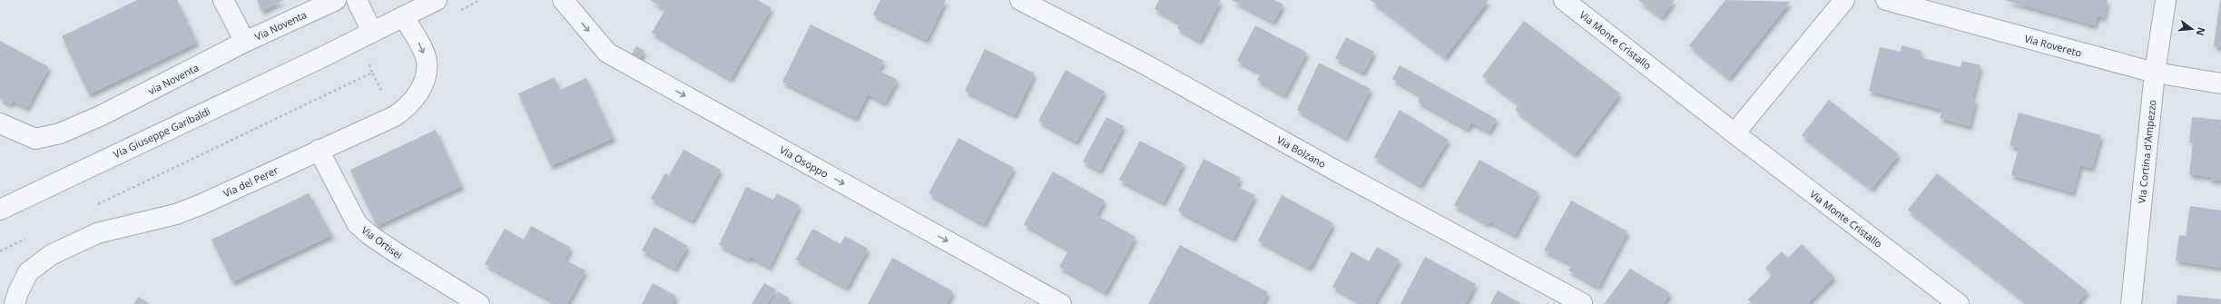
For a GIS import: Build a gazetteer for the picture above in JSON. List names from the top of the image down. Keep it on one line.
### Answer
{"streets":{"street":["Via Noventa","Via Monte Cristallo","Via Rovereto","via Noventa","Via Giuseppe Garibaldi","Via Bolzano","Via Cortina d'Ampezzo","Via Osoppo","Via del Perer","Via Ortisei"]},"crossings":[["Via Noventa","via Noventa"],["Via Rovereto","Via Cortina d'Ampezzo"],["Via del Perer","Via Ortisei"]],"one_way":["Via Osoppo"],"north":"right"}
